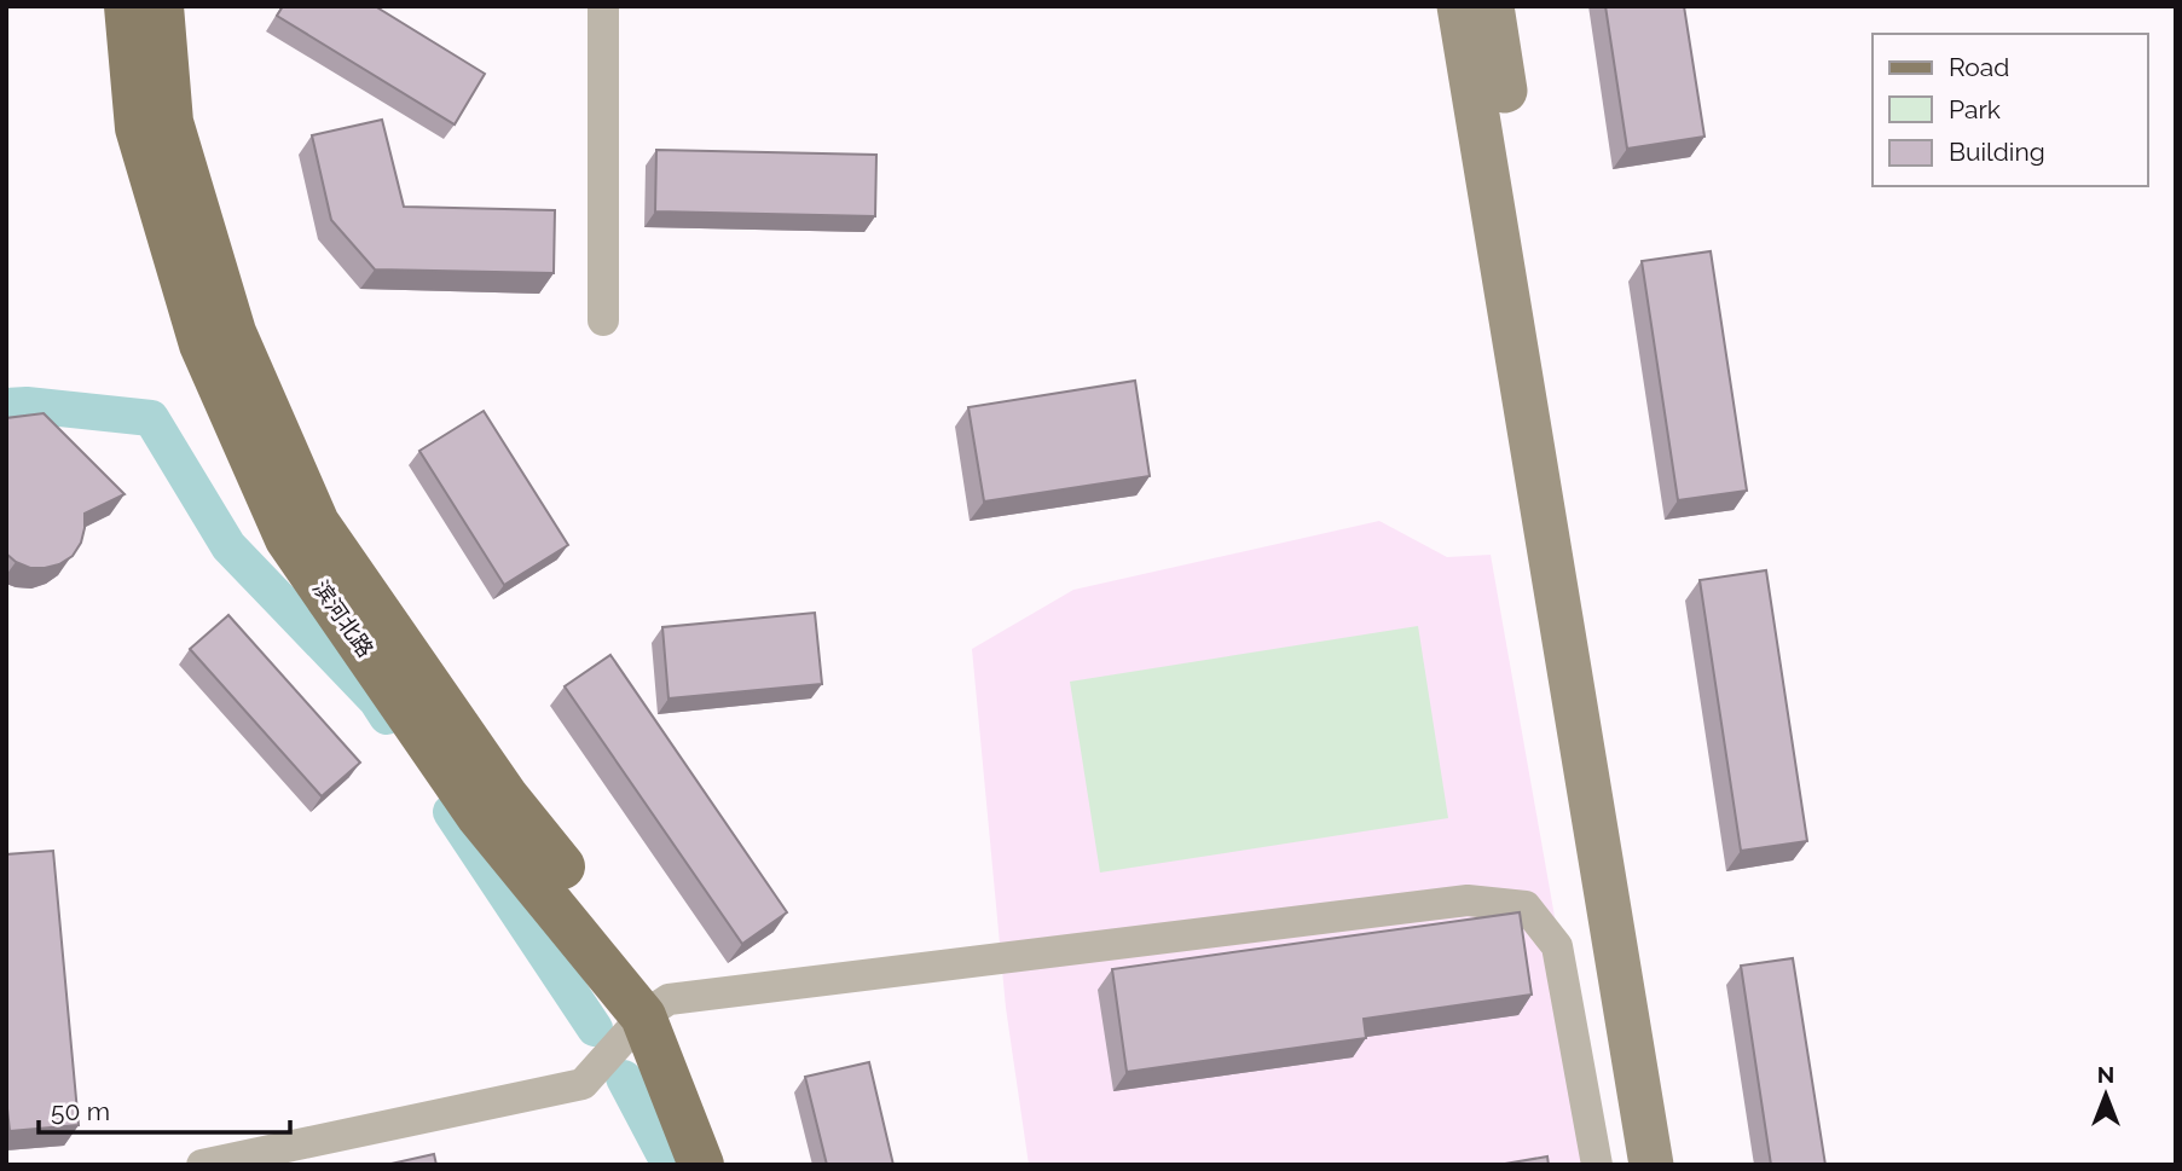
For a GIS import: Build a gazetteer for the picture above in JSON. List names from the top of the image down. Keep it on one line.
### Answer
{"streets":{"main road":["滨河北路"]},"legend":["Road","Park","Building"],"scale_bar":"50 m","north":"top"}
